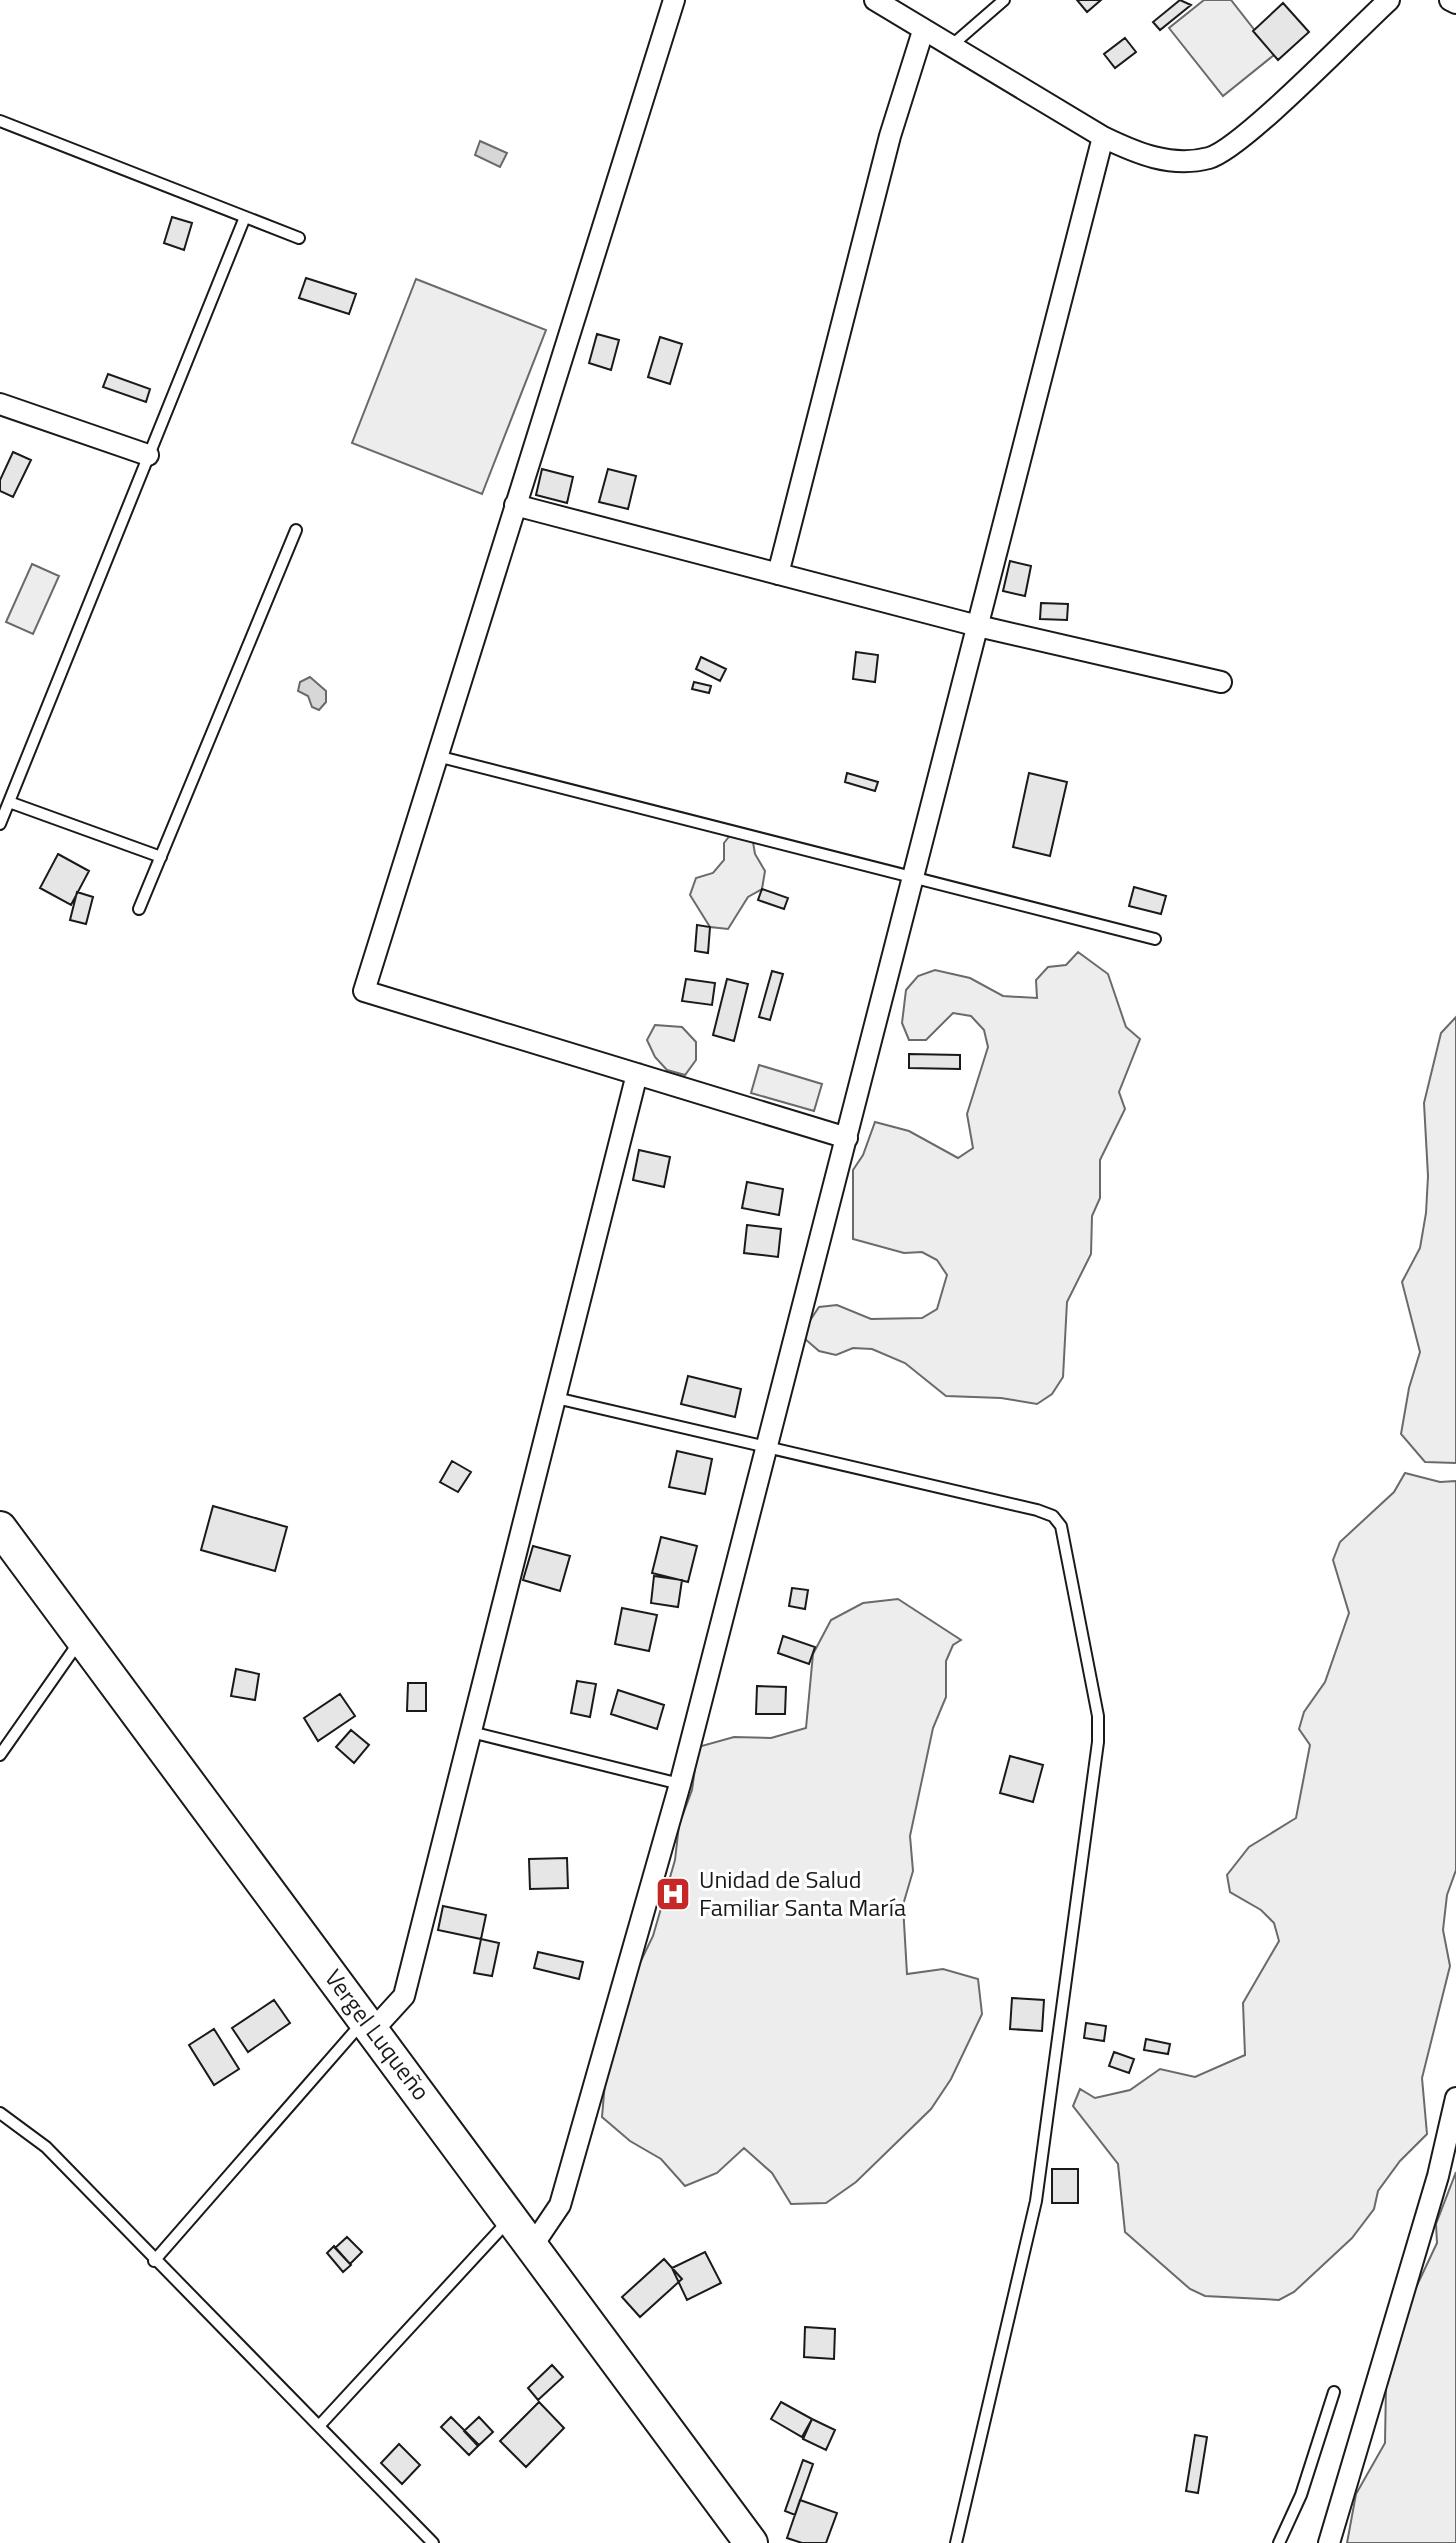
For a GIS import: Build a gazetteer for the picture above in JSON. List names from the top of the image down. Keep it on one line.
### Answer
{"streets":{"main road":["Vergel Luqueño"]},"places":{"hospital":["Unidad de Salud Familiar Santa María"]}}
